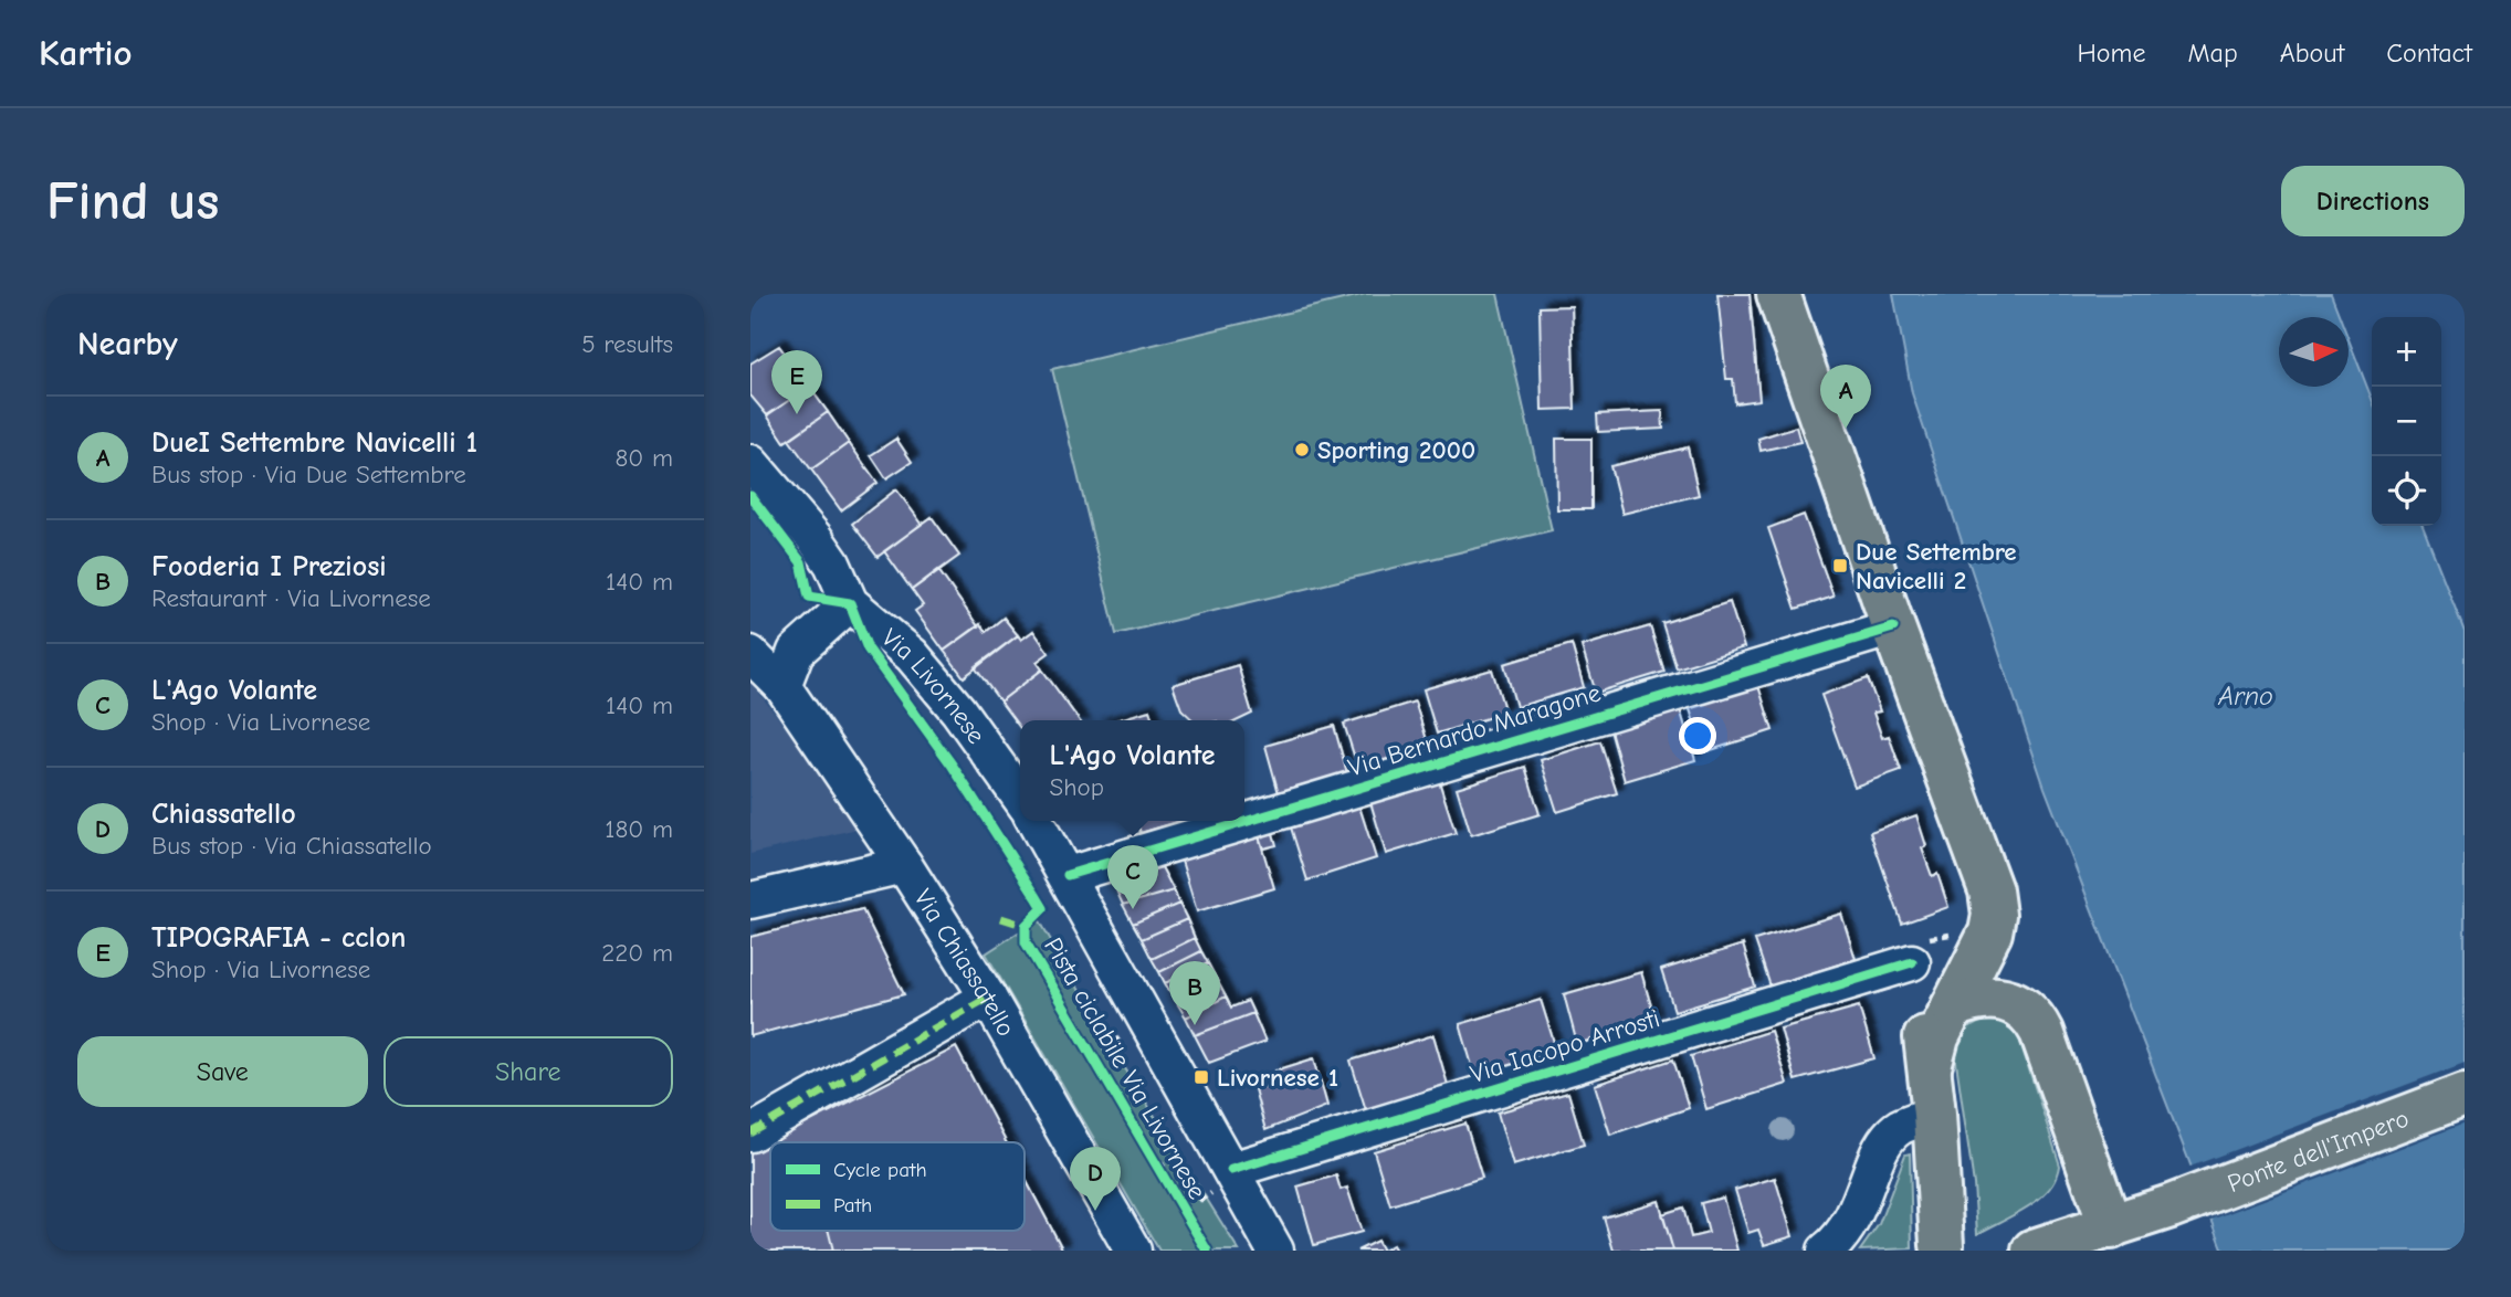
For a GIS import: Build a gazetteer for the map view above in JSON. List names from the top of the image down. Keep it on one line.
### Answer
{"streets":{"main road":["Ponte dell'Impero"],"street":["Via Livornese","Via Bernardo Maragone","Via Chiassatello","Via Iacopo Arrosti"],"cycle path":["Pista ciclabile Via Livornese"]},"water":["Arno"],"places":{"other":["Sporting 2000"],"transit":["Due Settembre Navicelli 2","Livornese 1"]},"legend":["Cycle path","Path"],"north":"right","page":{"header":"Kartio","nav":["Home","Map","About","Contact"],"buttons":["Directions",["Save","Share"]],"title":"Find us","heading":["Nearby","5 results"],"map_buttons":["+","−"],"pins":["E","A","C","B","D"],"list":[{"mark":"A","name":"DueI Settembre Navicelli 1","note":"Bus stop · Via Due Settembre","value":"80 m"},{"mark":"B","name":"Fooderia I Preziosi","note":"Restaurant · Via Livornese","value":"140 m"},{"mark":"C","name":"L'Ago Volante","note":"Shop · Via Livornese","value":"140 m"},{"mark":"D","name":"Chiassatello","note":"Bus stop · Via Chiassatello","value":"180 m"},{"mark":"E","name":"TIPOGRAFIA - cclon","note":"Shop · Via Livornese","value":"220 m"}],"popup":["L'Ago Volante","Shop"]}}
